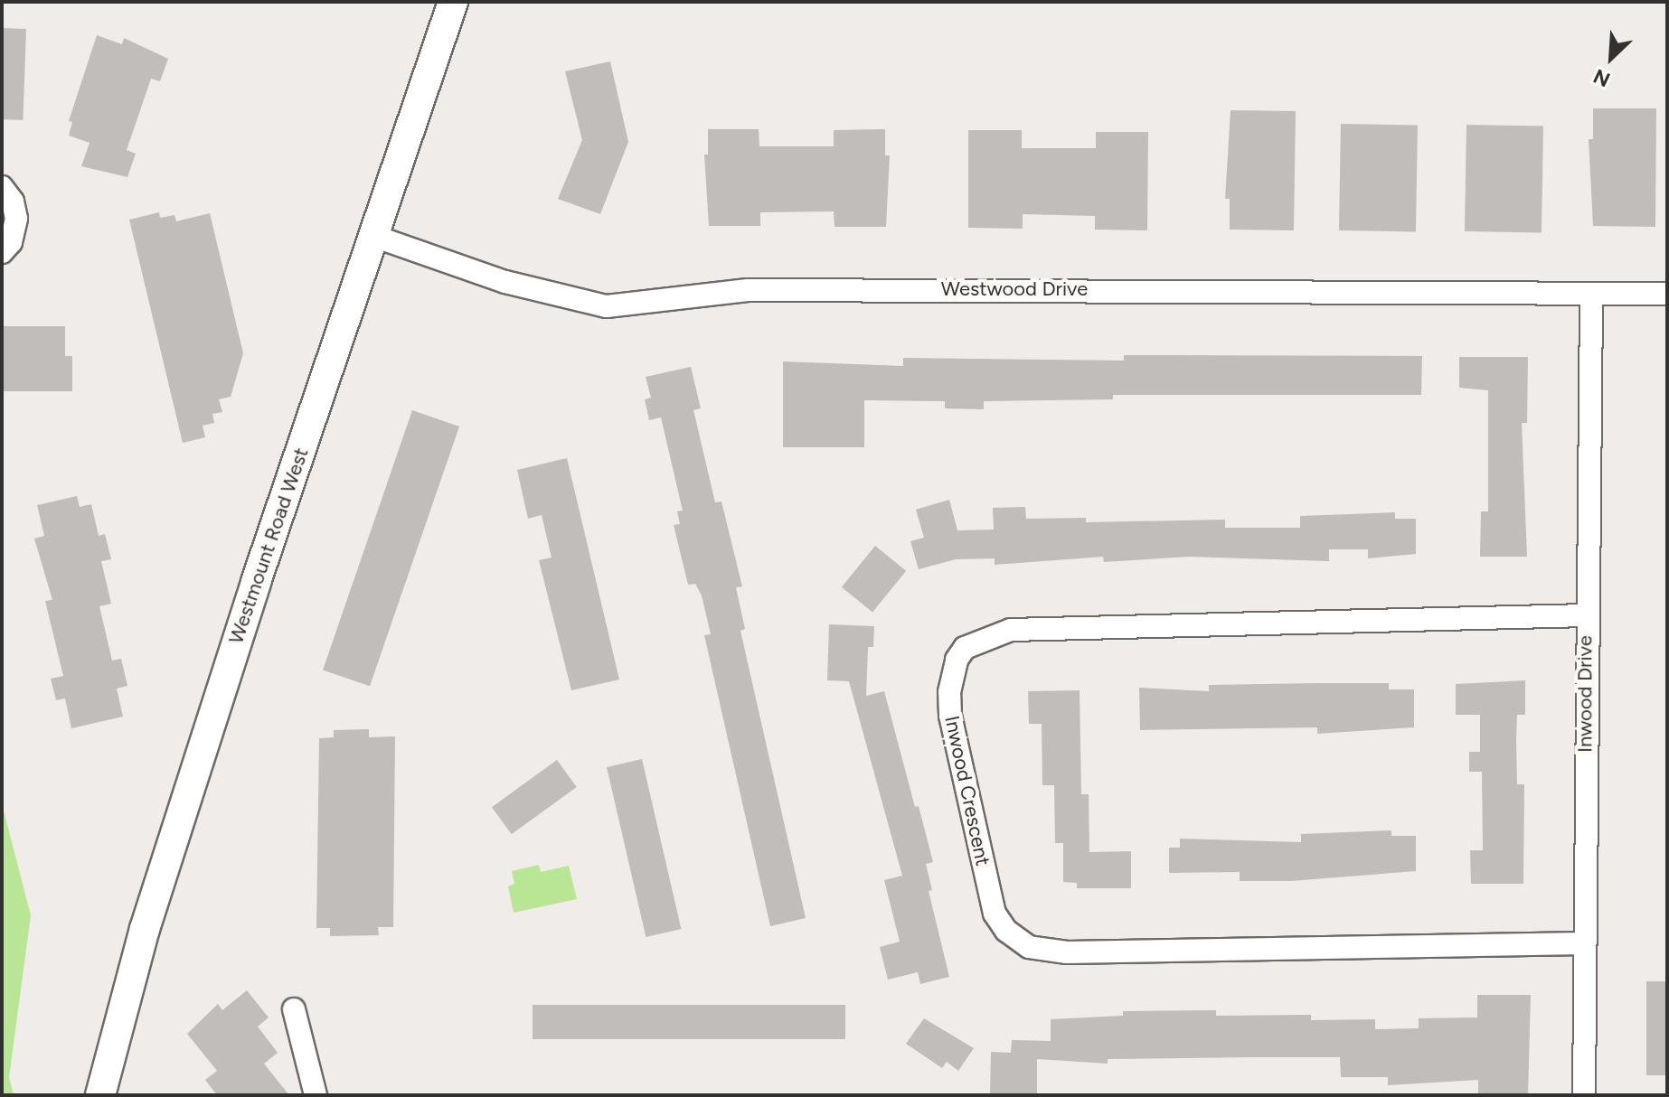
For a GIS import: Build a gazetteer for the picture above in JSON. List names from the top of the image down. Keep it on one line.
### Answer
{"streets":{"main road":["Westmount Road West"],"street":["Westwood Drive","Inwood Drive","Inwood Crescent"]},"crossings":[["Westwood Drive","Westmount Road West"],["Westwood Drive","Inwood Drive"],["Inwood Drive","Inwood Crescent"]],"north":"bottom left"}
